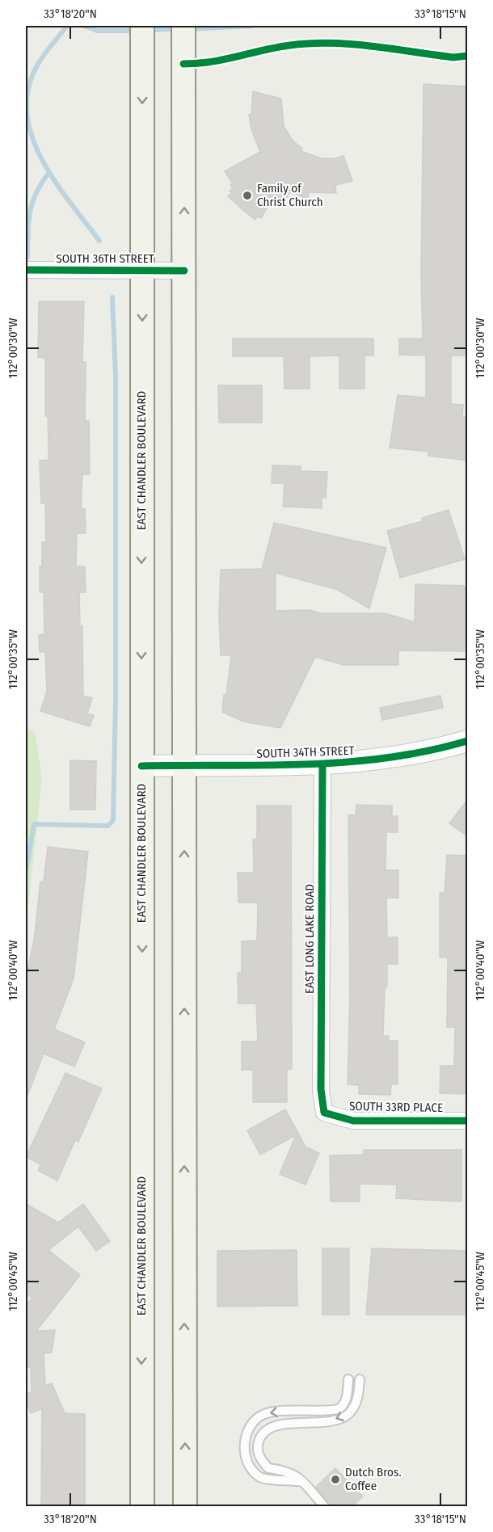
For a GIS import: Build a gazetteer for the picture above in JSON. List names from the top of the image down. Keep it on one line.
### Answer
{"streets":{"main road":["EAST CHANDLER BOULEVARD"],"street":["SOUTH 36TH STREET","SOUTH 34TH STREET","EAST LONG LAKE ROAD","SOUTH 33RD PLACE"]},"crossings":[["SOUTH 36TH STREET","EAST CHANDLER BOULEVARD"],["EAST CHANDLER BOULEVARD","SOUTH 34TH STREET"],["SOUTH 34TH STREET","EAST LONG LAKE ROAD"],["EAST LONG LAKE ROAD","SOUTH 33RD PLACE"]],"places":["Family of Christ Church","Dutch Bros. Coffee"],"coordinates":["33°18'20\"N","33°18'15\"N","112°00'30\"W","112°00'35\"W","112°00'40\"W","112°00'45\"W"]}
